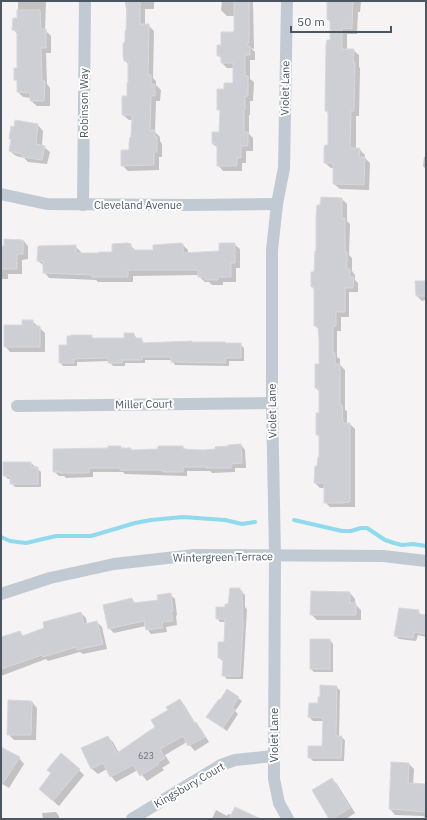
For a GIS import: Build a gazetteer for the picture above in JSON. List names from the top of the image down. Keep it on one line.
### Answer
{"streets":{"street":["Violet Lane","Robinson Way","Cleveland Avenue","Miller Court","Wintergreen Terrace","Kingsbury Court"]},"crossings":[["Violet Lane","Cleveland Avenue"],["Violet Lane","Miller Court"],["Violet Lane","Wintergreen Terrace"],["Violet Lane","Kingsbury Court"],["Robinson Way","Cleveland Avenue"]],"house_numbers":["623"],"scale_bar":"50 m"}
